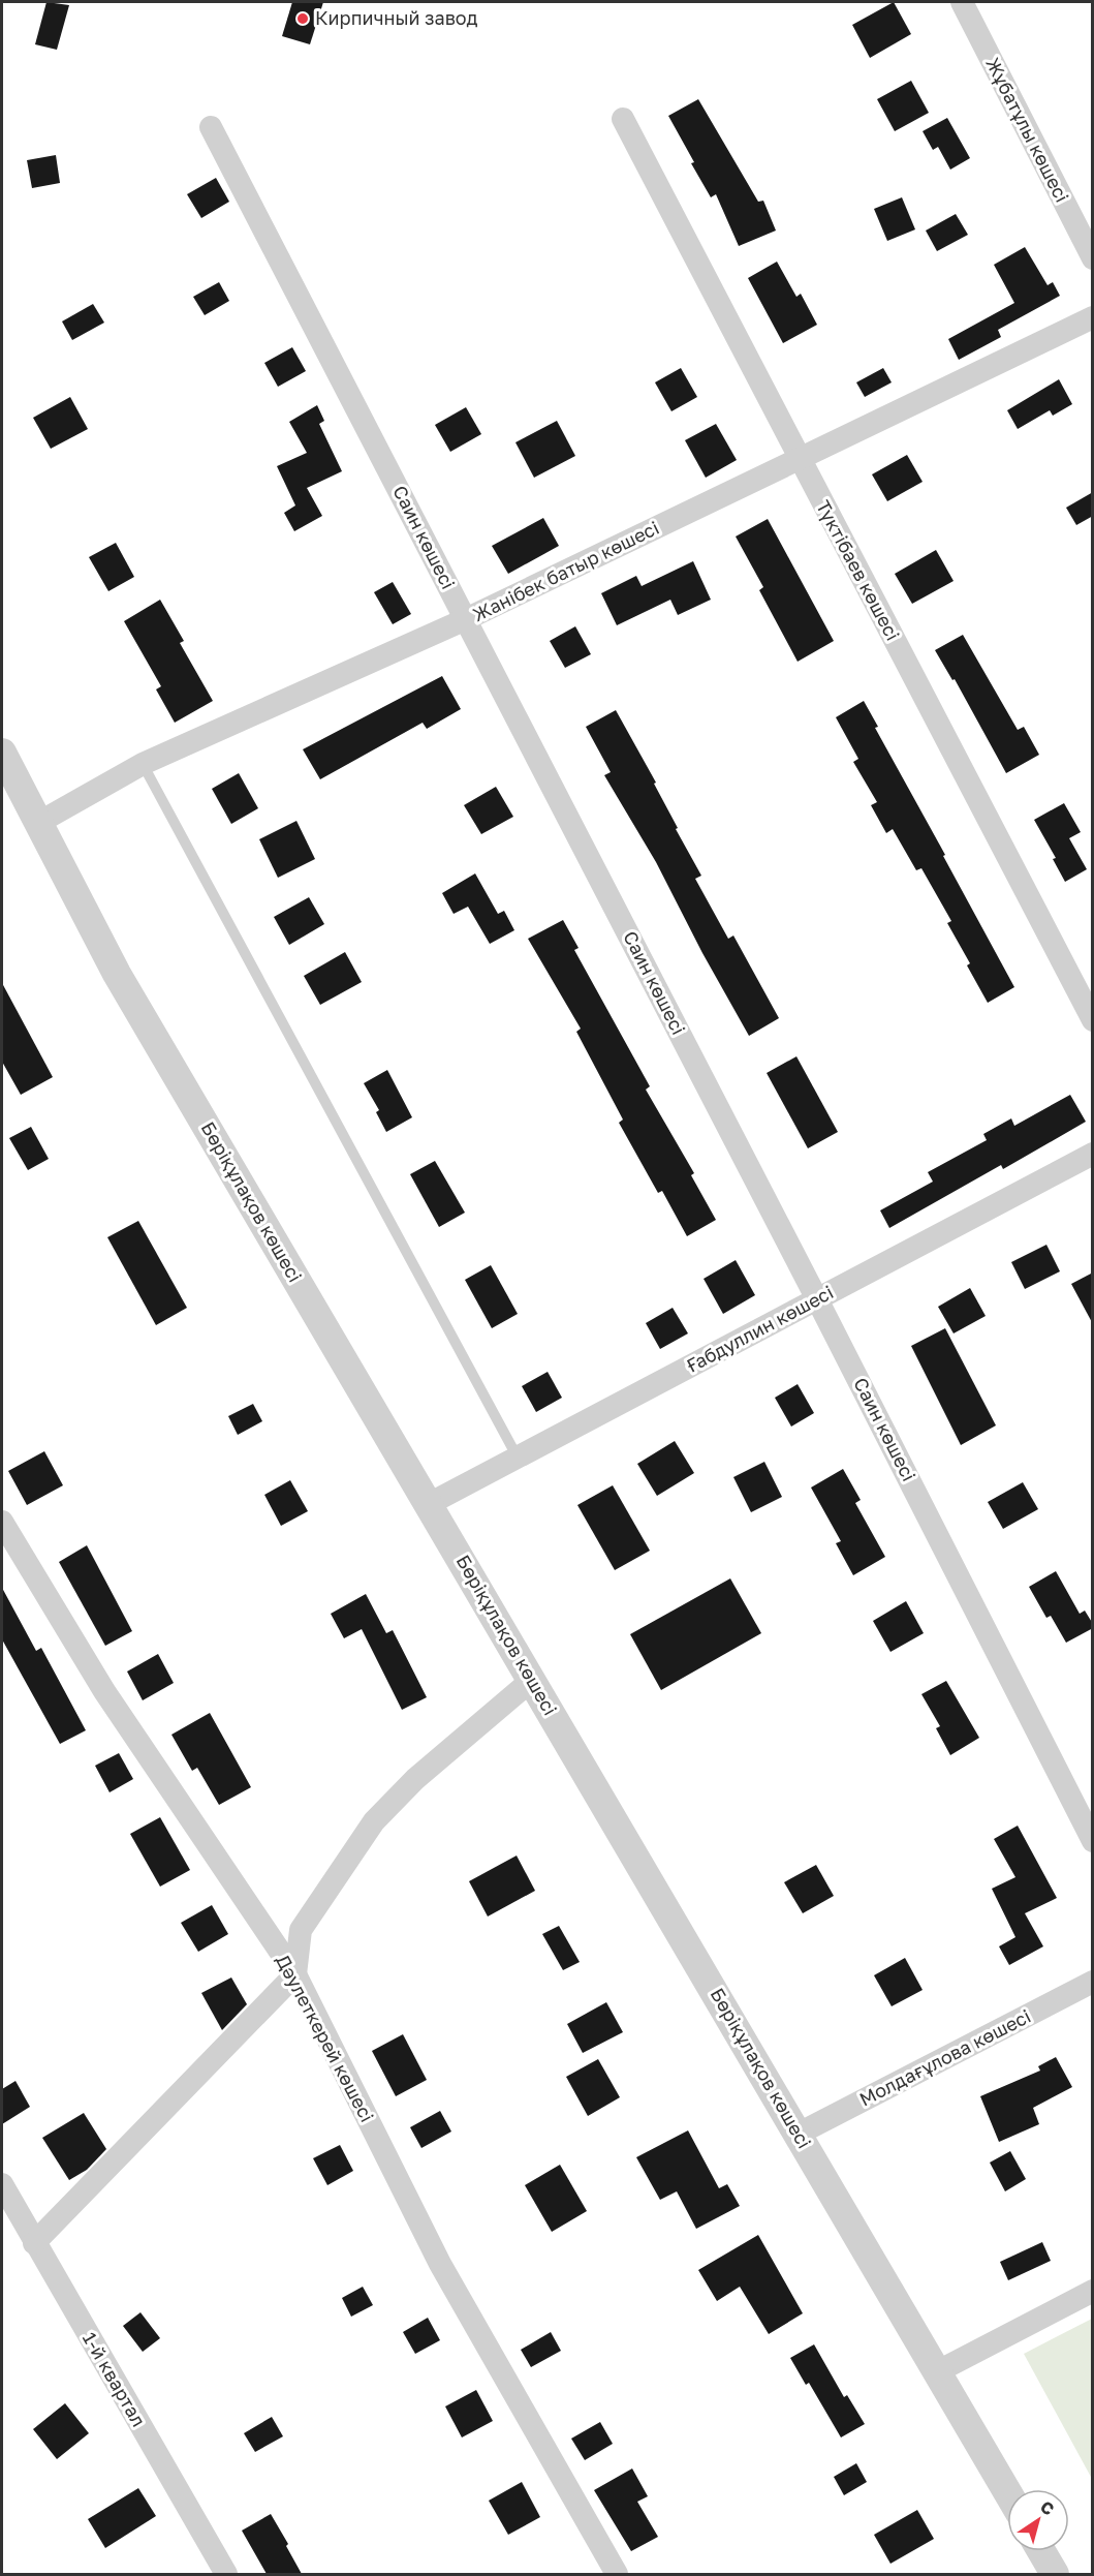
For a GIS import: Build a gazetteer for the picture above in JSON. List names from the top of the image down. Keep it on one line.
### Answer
{"streets":{"street":["Жұбатұлы көшесі","Саин көшесі","Түктібаев көшесі","Жанібек батыр көшесі","Бөріқұлақов көшесі","Ғабдуллин көшесі","Дәулеткерей көшесі","Молдағұлова көшесі","1-й квартал"]},"crossings":[["Саин көшесі","Жанібек батыр көшесі"],["Саин көшесі","Ғабдуллин көшесі"],["Түктібаев көшесі","Жанібек батыр көшесі"],["Жанібек батыр көшесі","Бөріқұлақов көшесі"],["Бөріқұлақов көшесі","Ғабдуллин көшесі"],["Бөріқұлақов көшесі","Молдағұлова көшесі"]],"places":["Кирпичный завод"],"north":"top right"}
